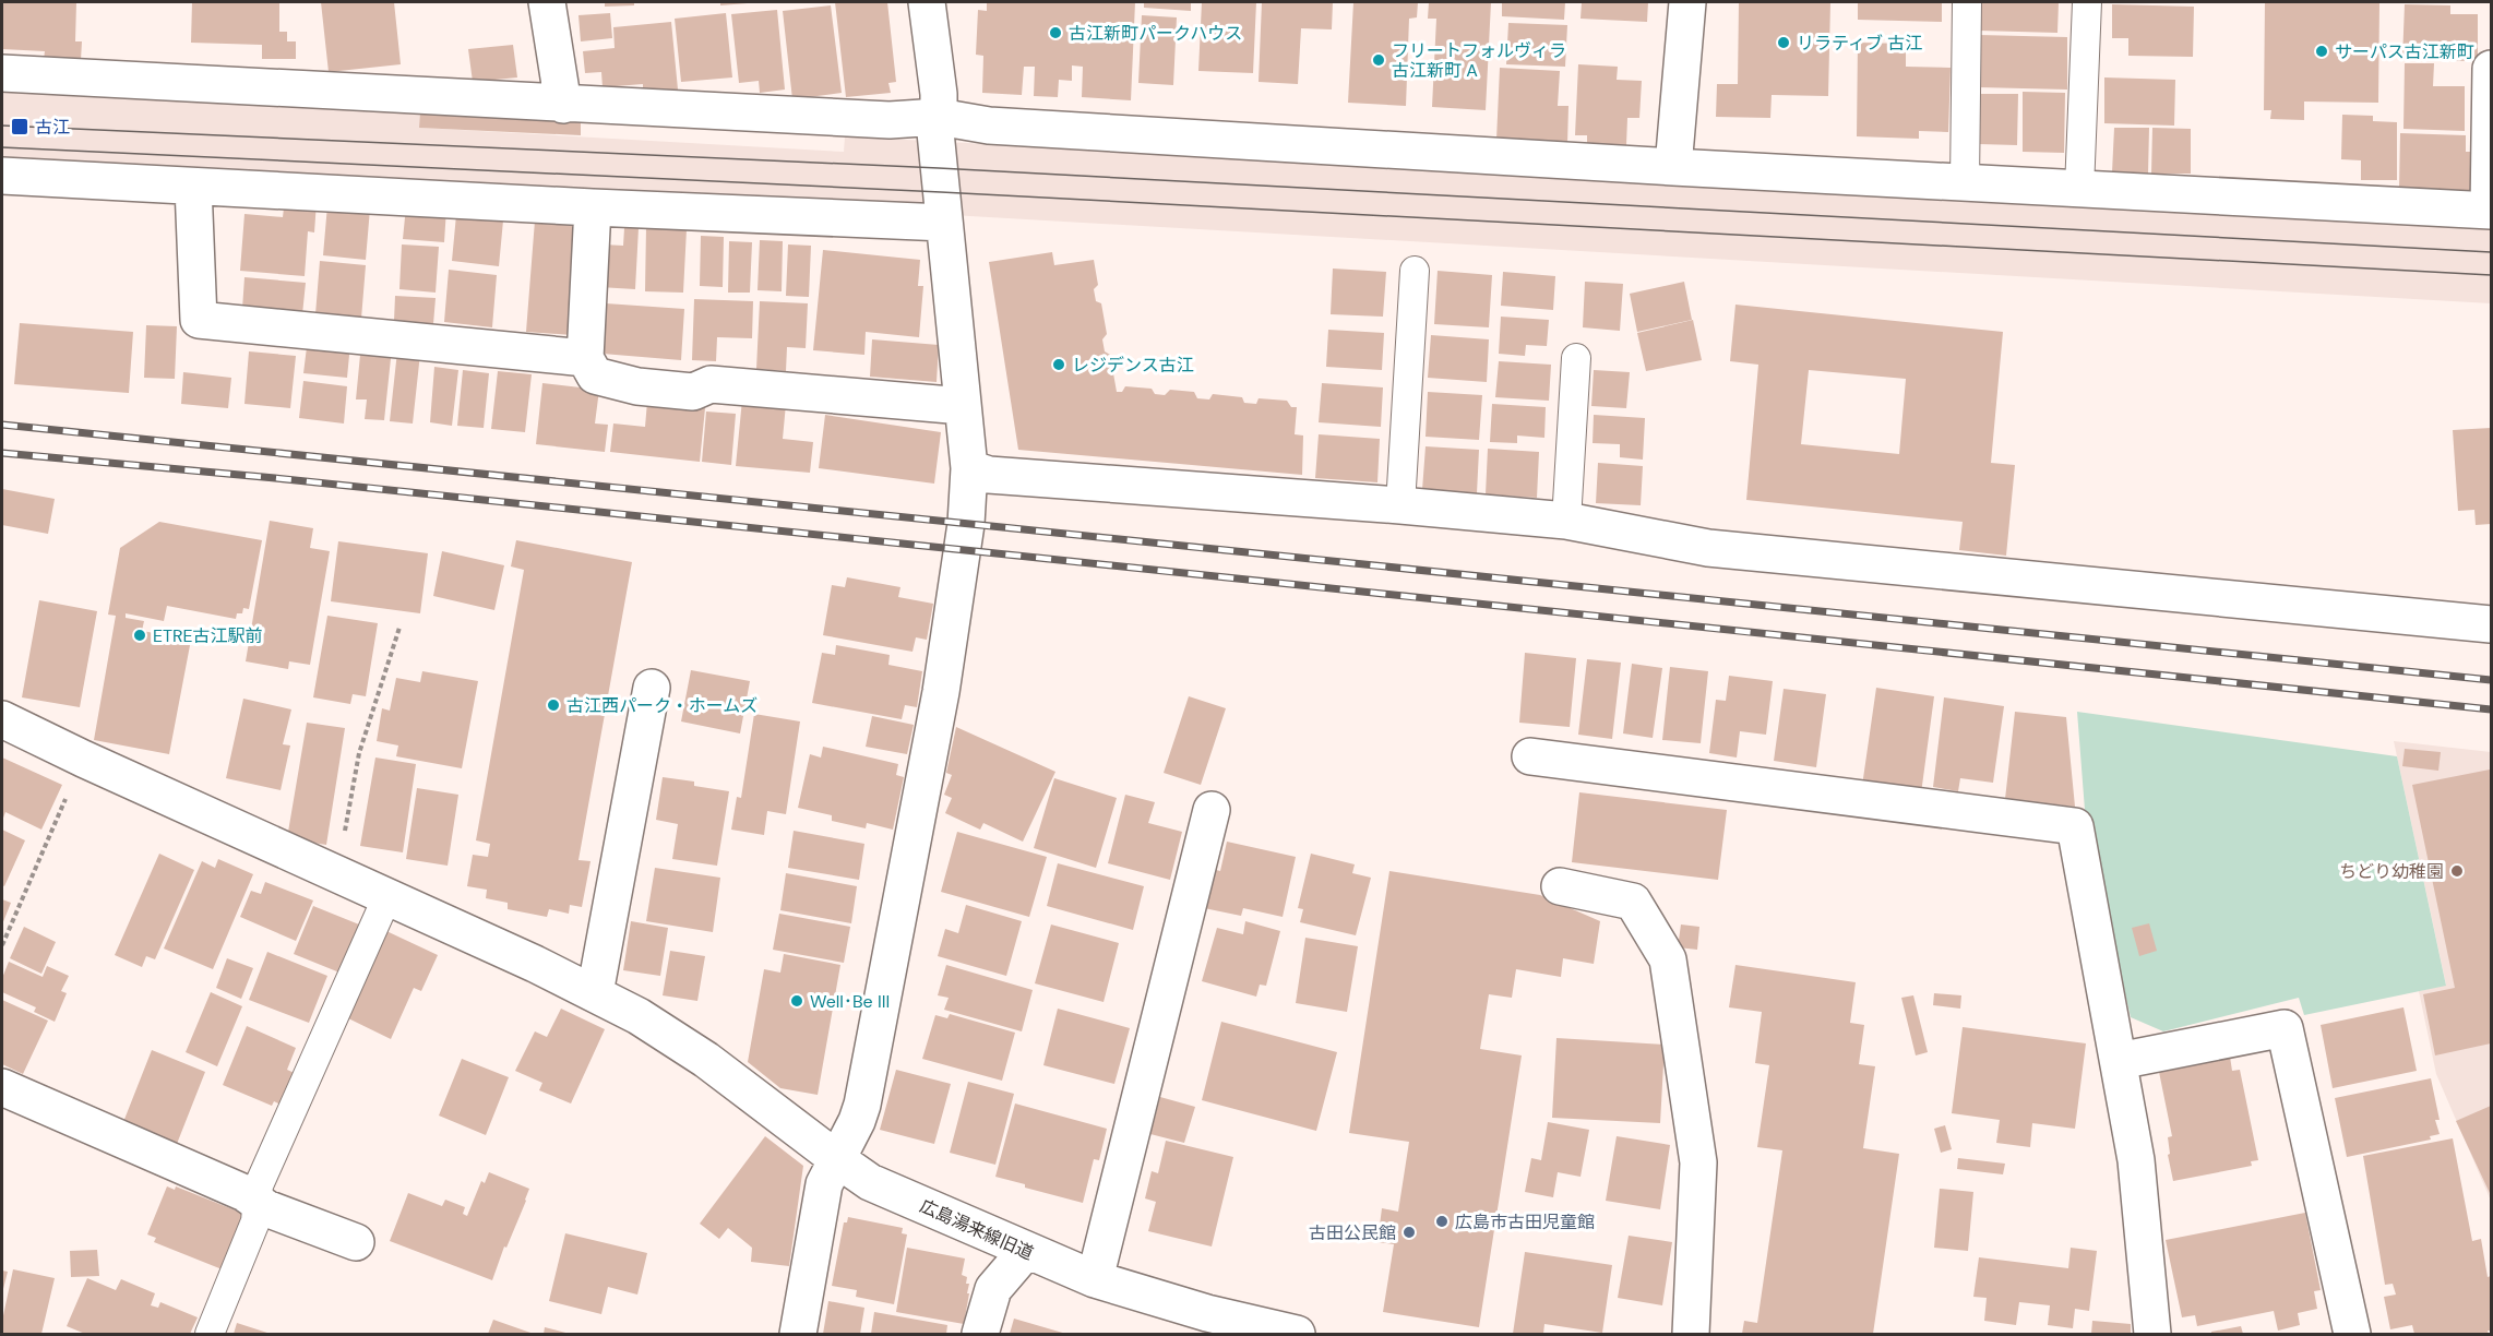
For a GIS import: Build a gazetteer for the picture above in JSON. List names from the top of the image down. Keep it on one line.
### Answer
{"streets":{"street":["広島湯来線旧道"]},"places":{"other":["古江新町パークハウス","リラティブ 古江","サーパス古江新町","フリートフォルヴィラ 古江新町 A","レジデンス古江","ETRE古江駅前","古江西パーク・ホームズ","ちどり幼稚園","Well･Be III","広島市古田児童館","古田公民館"],"transit":["古江"]}}
